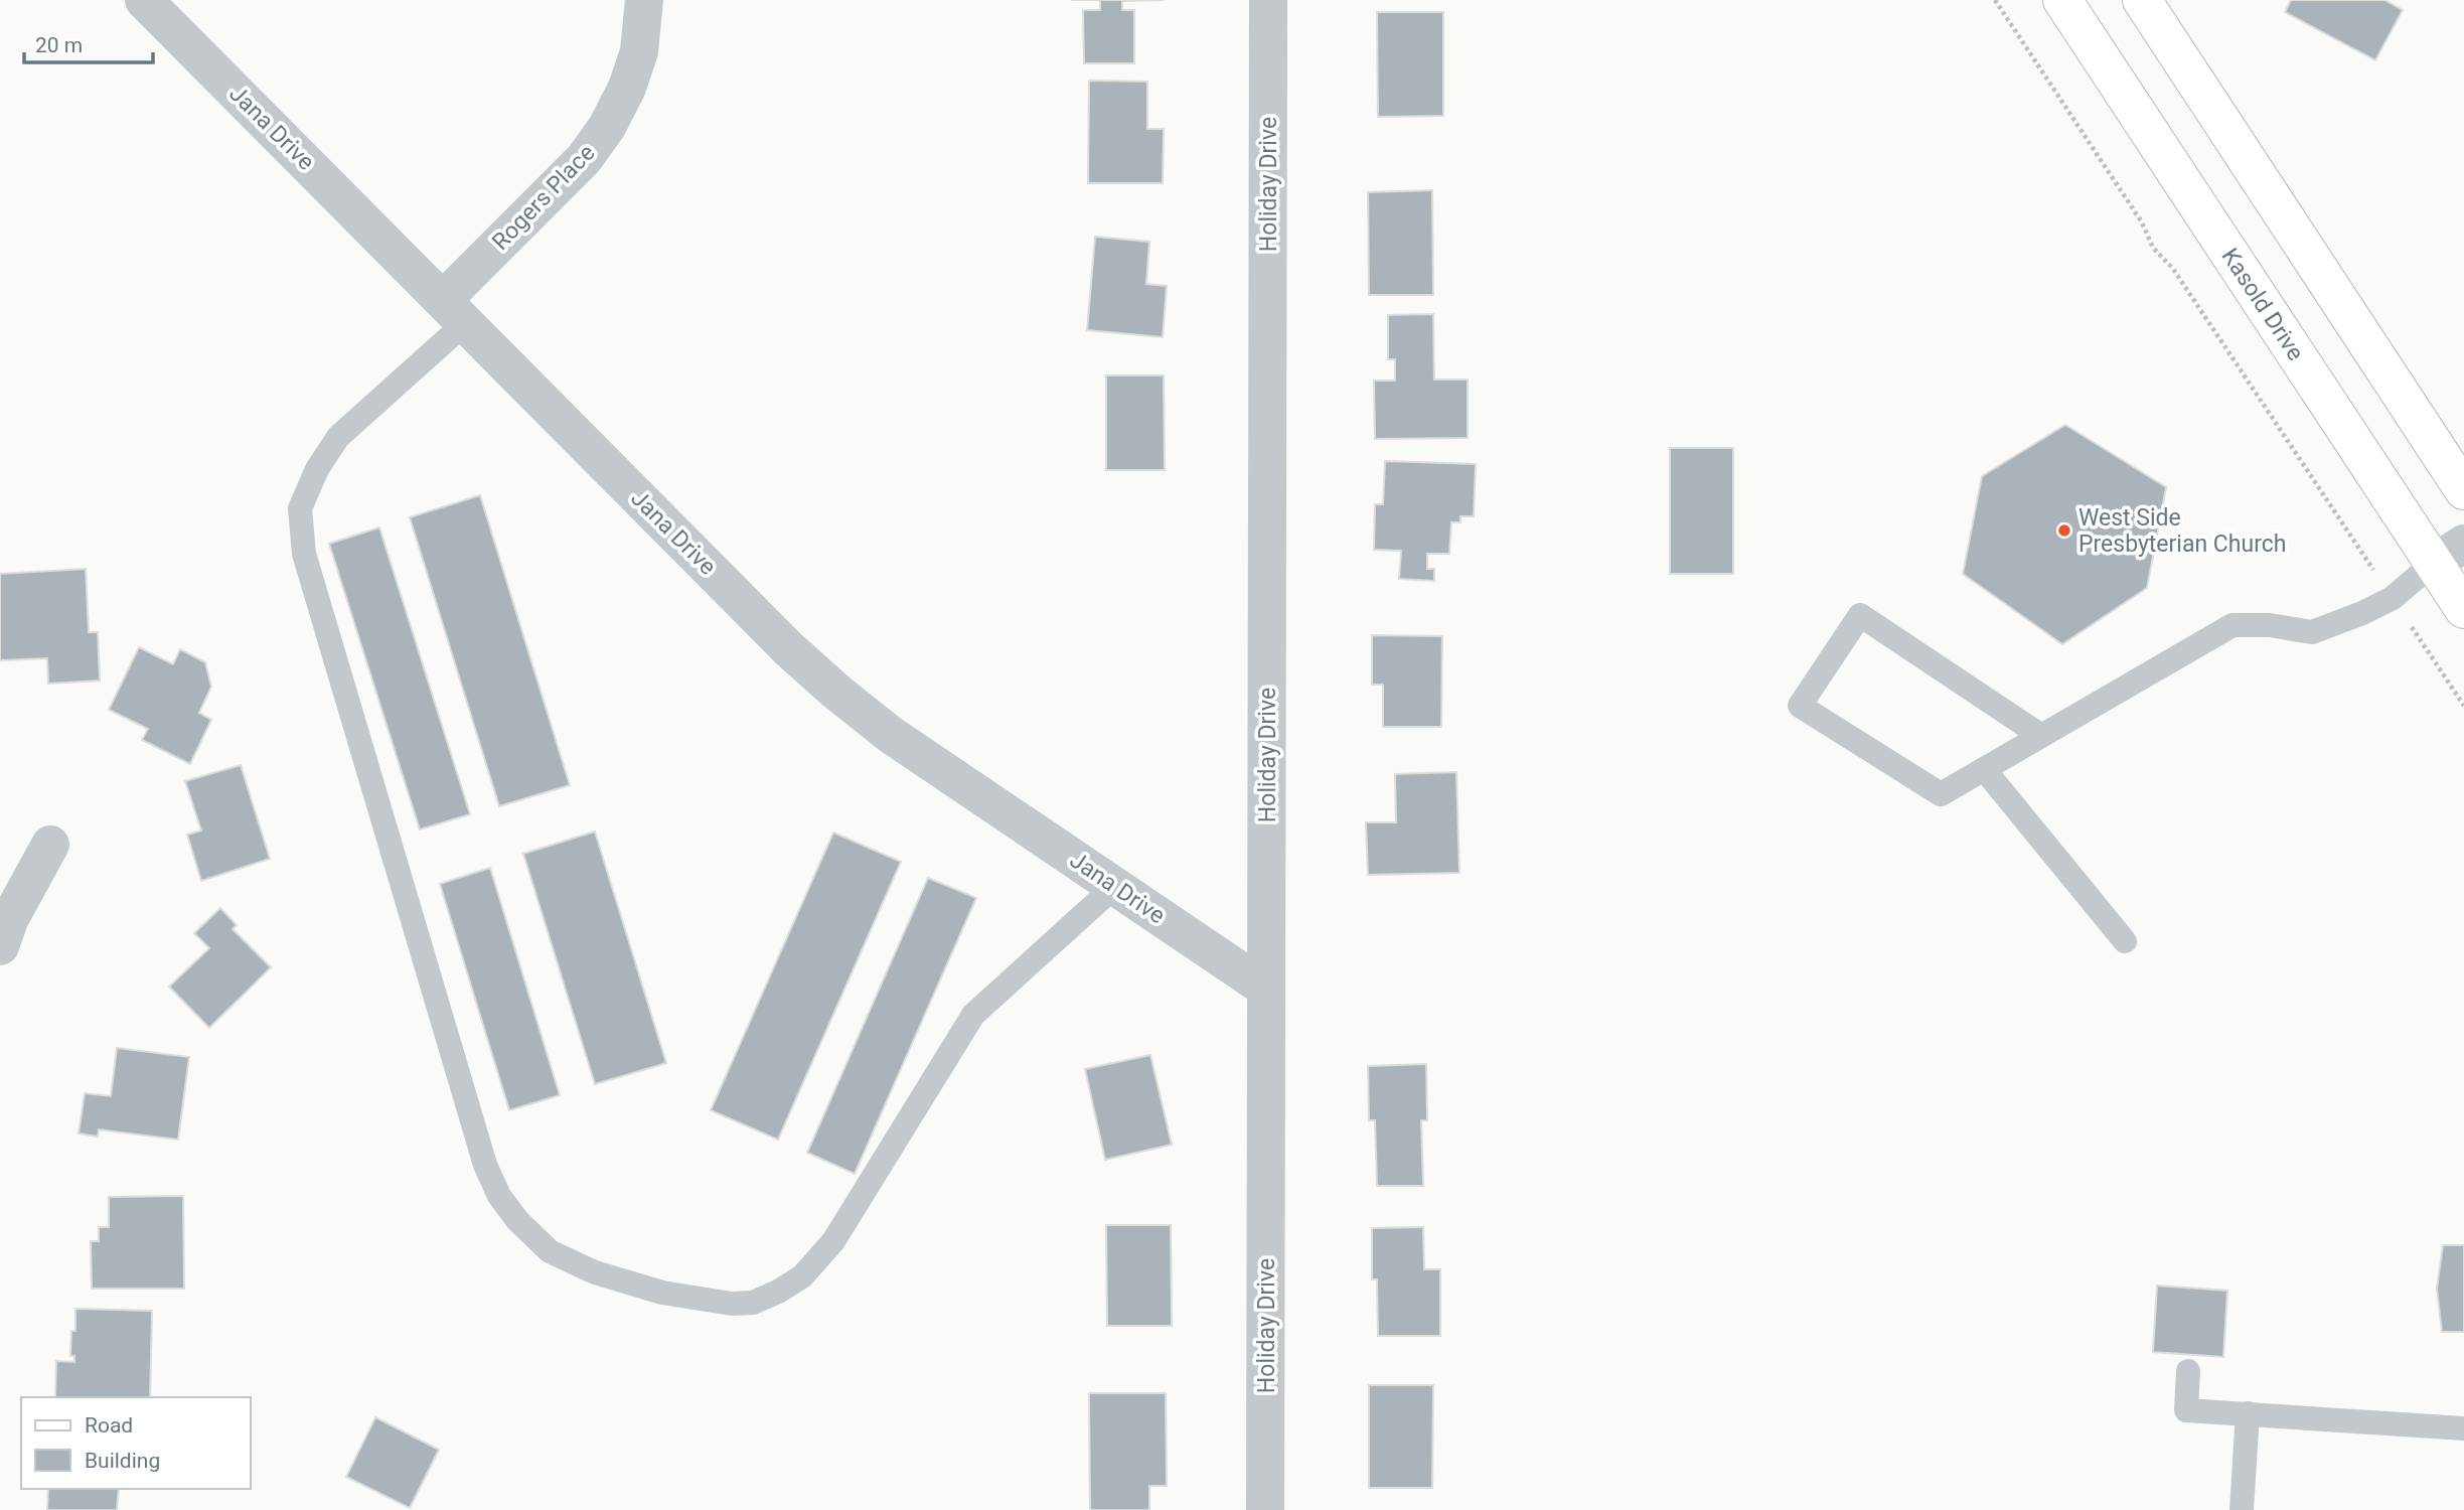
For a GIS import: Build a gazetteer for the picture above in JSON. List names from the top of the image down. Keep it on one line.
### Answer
{"streets":{"main road":["Kasold Drive"],"street":["Jana Drive","Holiday Drive","Rogers Place"]},"crossings":[["Jana Drive","Holiday Drive"],["Jana Drive","Rogers Place"]],"places":["West Side Presbyterian Church"],"legend":["Road","Building"],"scale_bar":"20 m"}
